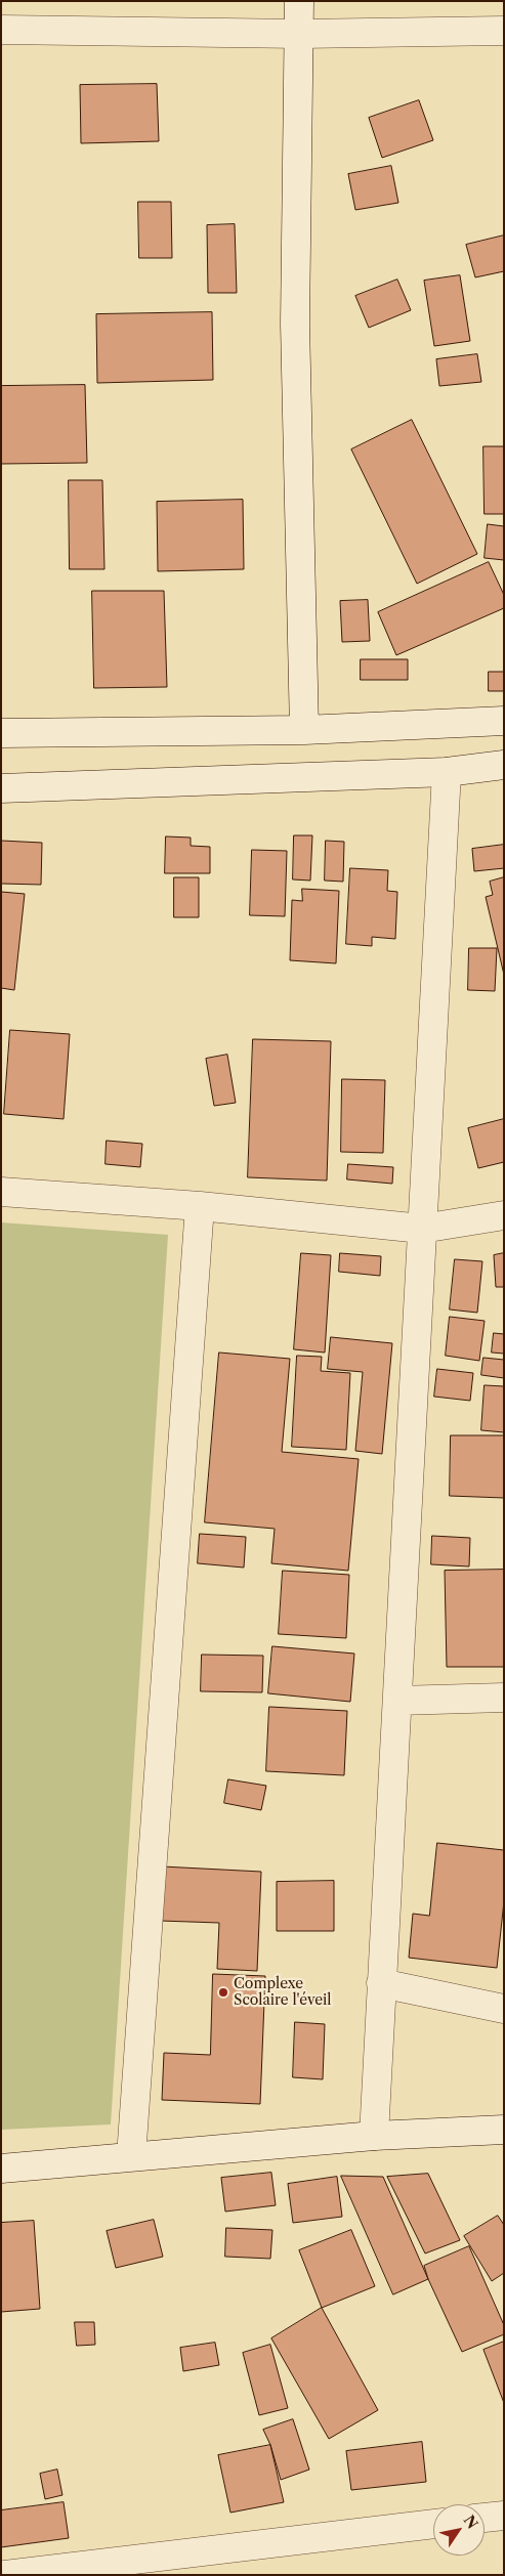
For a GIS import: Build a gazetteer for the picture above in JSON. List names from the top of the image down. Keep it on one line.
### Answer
{"places":["Complexe Scolaire l'éveil"],"north":"top right"}
